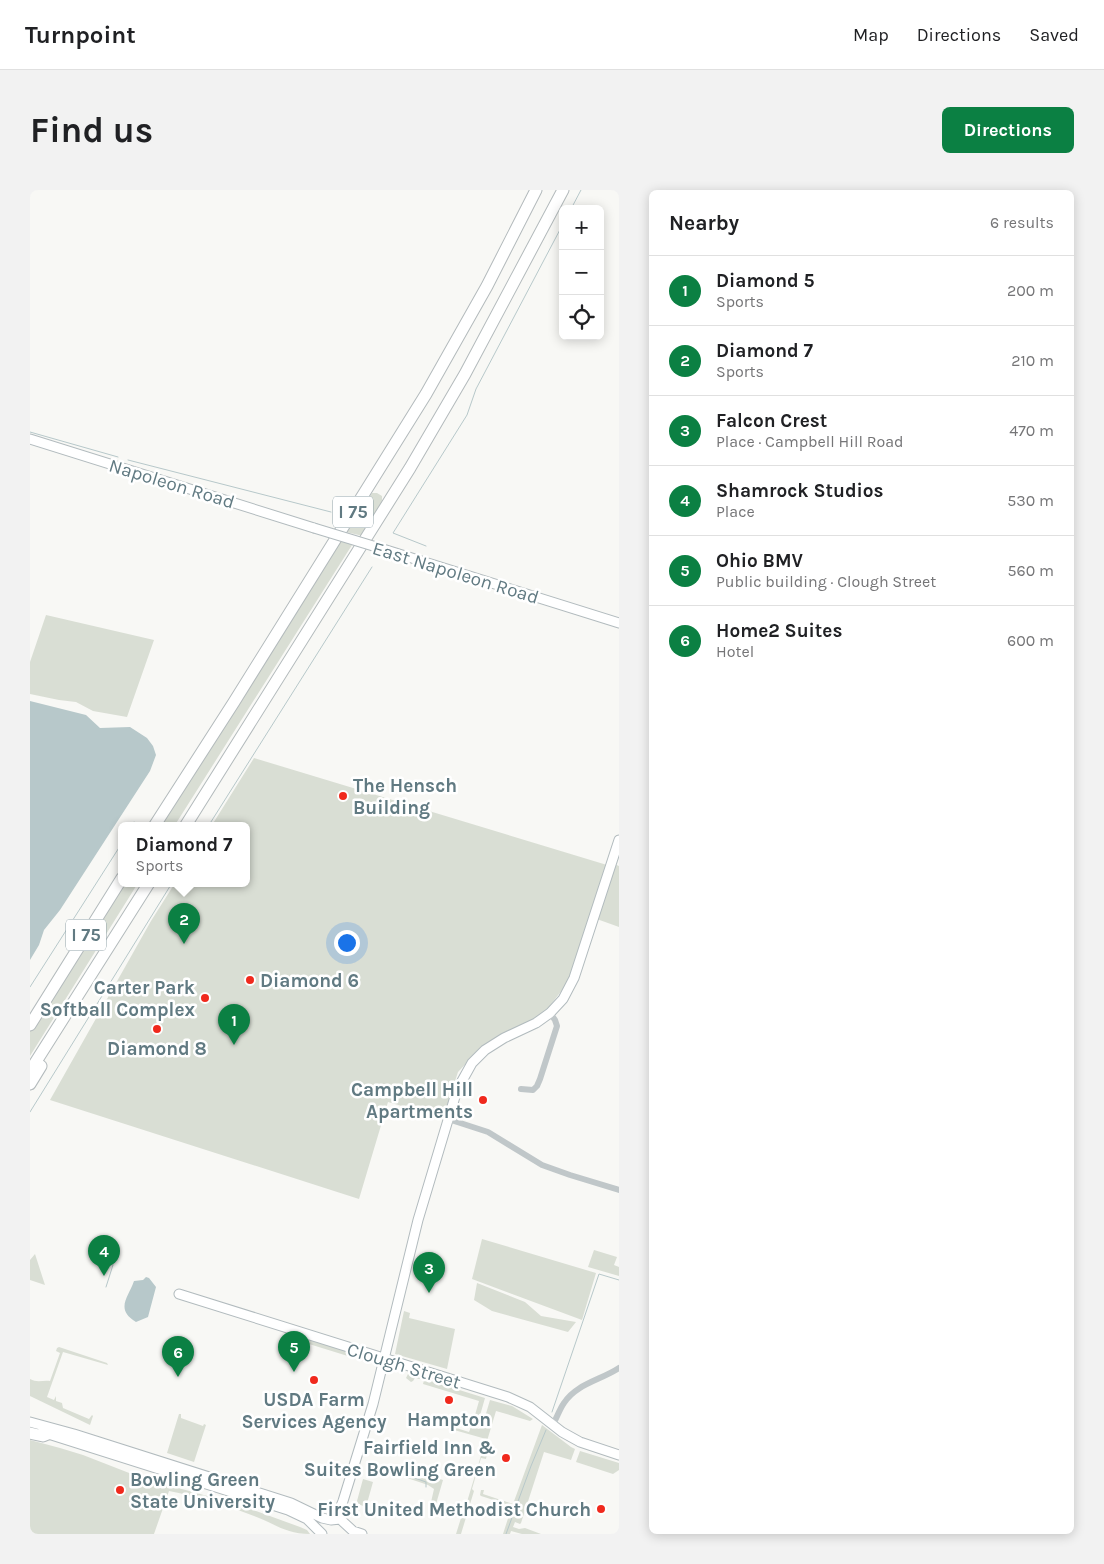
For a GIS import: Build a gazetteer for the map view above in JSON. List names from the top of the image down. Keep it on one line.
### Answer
{"streets":{"highway":["I 75"],"main road":["Napoleon Road","East Napoleon Road","Clough Street"]},"crossings":[["Napoleon Road","East Napoleon Road"]],"places":["The Hensch Building","Diamond 6","Carter Park Softball Complex","Diamond 8","Campbell Hill Apartments","USDA Farm Services Agency","Hampton","Fairfield Inn & Suites Bowling Green","Bowling Green State University","First United Methodist Church"],"page":{"header":"Turnpoint","nav":["Map","Directions","Saved"],"buttons":"Directions","title":"Find us","heading":["Nearby","6 results"],"map_buttons":["+","−"],"list":[{"mark":"1","name":"Diamond 5","note":"Sports","value":"200 m"},{"mark":"2","name":"Diamond 7","note":"Sports","value":"210 m"},{"mark":"3","name":"Falcon Crest","note":"Place · Campbell Hill Road","value":"470 m"},{"mark":"4","name":"Shamrock Studios","note":"Place","value":"530 m"},{"mark":"5","name":"Ohio BMV","note":"Public building · Clough Street","value":"560 m"},{"mark":"6","name":"Home2 Suites","note":"Hotel","value":"600 m"}],"popup":["Diamond 7","Sports"],"pins":["2","1","4","3","5","6"]}}
